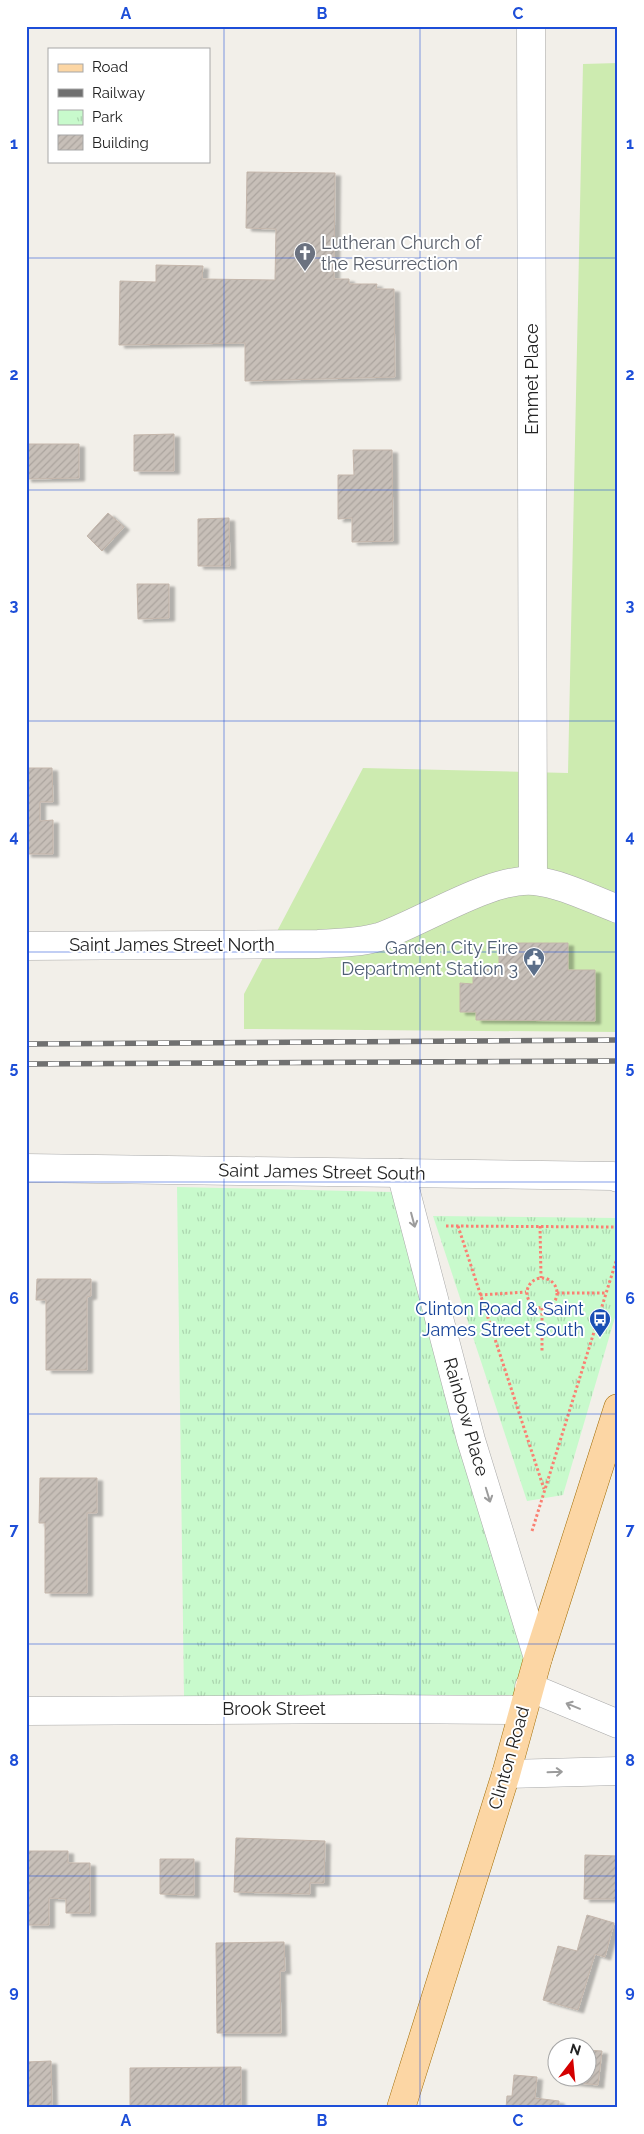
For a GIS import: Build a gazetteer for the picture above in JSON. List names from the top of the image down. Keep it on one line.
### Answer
{"streets":{"main road":["Clinton Road"],"street":["Emmet Place","Saint James Street North","Saint James Street South","Rainbow Place","Brook Street"]},"crossings":[["Emmet Place","Saint James Street North"],["Saint James Street South","Rainbow Place"],["Rainbow Place","Clinton Road"],["Brook Street","Clinton Road"]],"one_way":["Rainbow Place"],"places":{"church":["Lutheran Church of the Resurrection"],"public building":["Garden City Fire Department Station 3"],"bus stop":["Clinton Road & Saint James Street South"]},"legend":["Road","Railway","Park","Building"],"north":"top","grid":{"columns":["A","B","C"],"rows":["1","2","3","4","5","6","7","8","9"]}}
